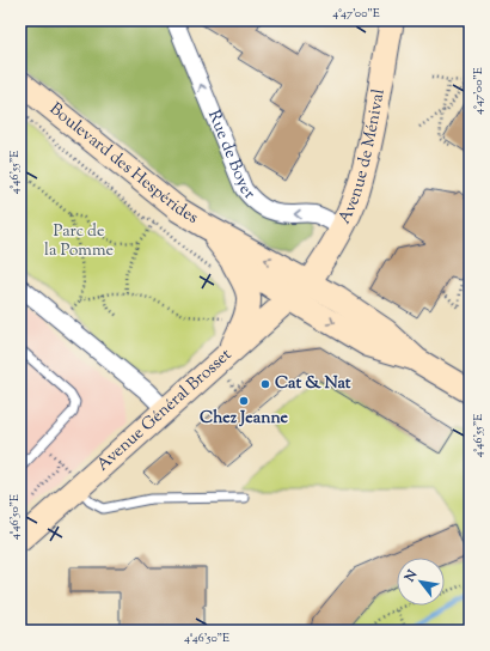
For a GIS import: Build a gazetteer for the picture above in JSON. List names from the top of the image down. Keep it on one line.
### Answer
{"streets":{"main road":["Avenue de Ménival","Boulevard des Hespérides","Avenue Général Brosset"],"street":["Rue de Boyer"]},"crossings":[["Rue de Boyer","Avenue de Ménival"],["Avenue de Ménival","Boulevard des Hespérides"],["Avenue de Ménival","Avenue Général Brosset"],["Boulevard des Hespérides","Avenue Général Brosset"]],"one_way":["Rue de Boyer"],"parks":["Parc de la Pomme"],"places":["Cat & Nat","Chez Jeanne"],"north":"top left","coordinates":["4°47'00\"E","4°46'55\"E","4°46'50\"E"]}
